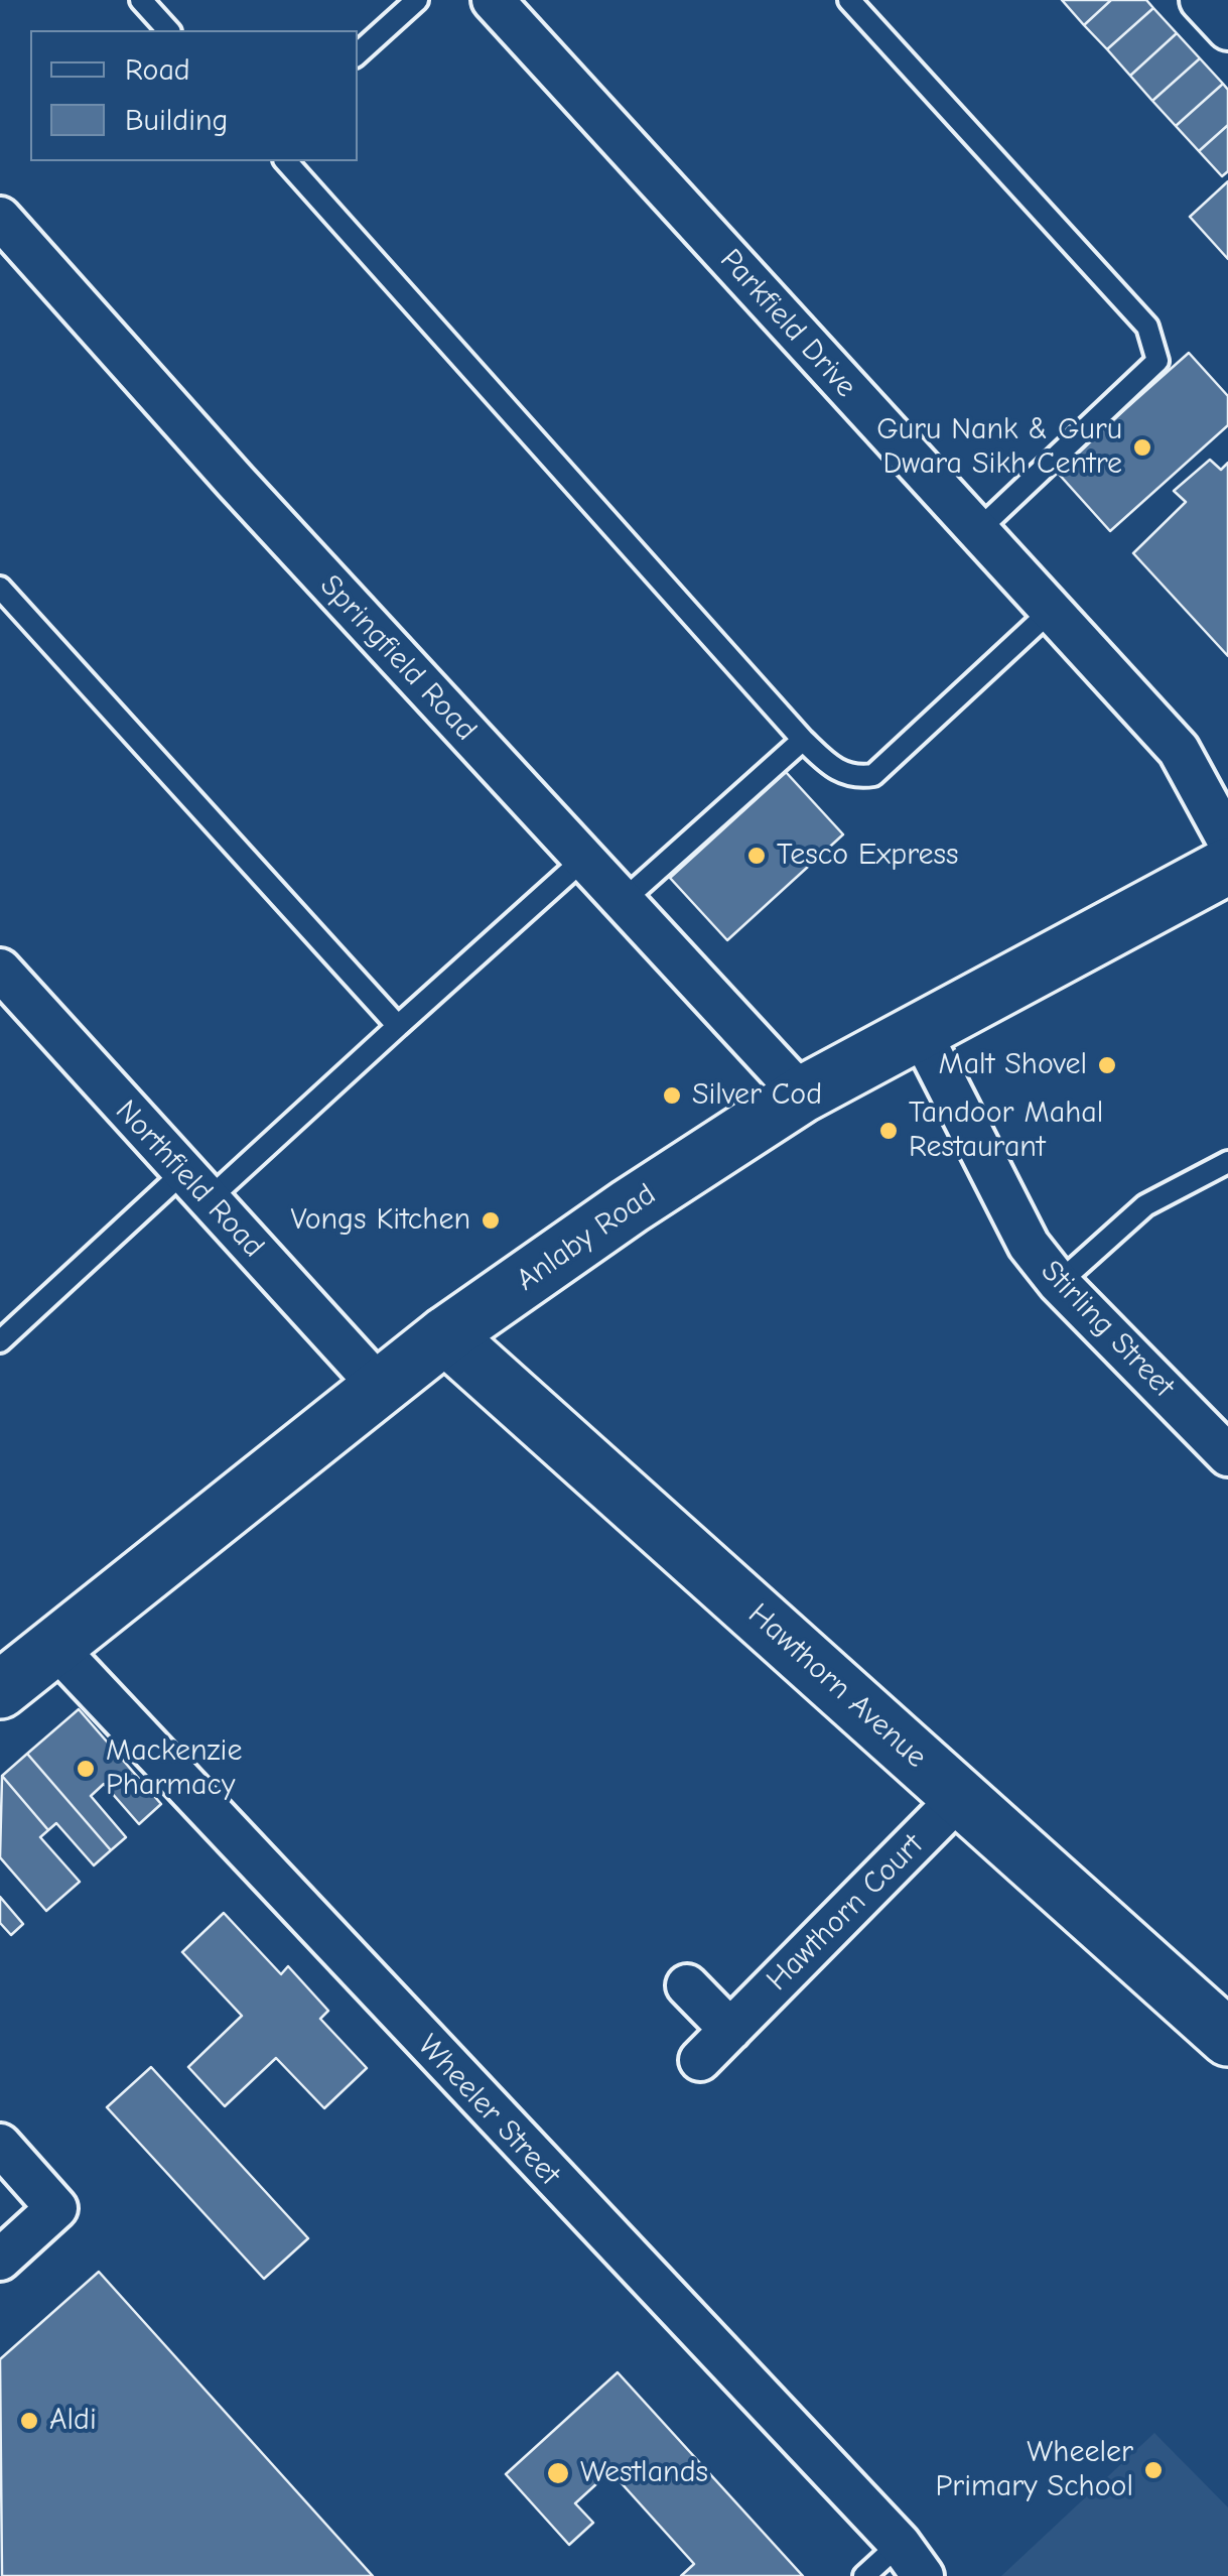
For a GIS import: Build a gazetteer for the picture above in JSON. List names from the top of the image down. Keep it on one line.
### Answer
{"streets":{"main road":["Anlaby Road","Hawthorn Avenue"],"street":["Parkfield Drive","Springfield Road","Northfield Road","Stirling Street","Hawthorn Court","Wheeler Street"]},"crossings":[["Springfield Road","Anlaby Road"],["Northfield Road","Anlaby Road"],["Anlaby Road","Stirling Street"],["Anlaby Road","Hawthorn Avenue"],["Anlaby Road","Wheeler Street"],["Hawthorn Avenue","Hawthorn Court"]],"places":["Guru Nank & Guru Dwara Sikh Centre","Tesco Express","Malt Shovel","Silver Cod","Tandoor Mahal Restaurant","Vongs Kitchen","Mackenzie Pharmacy","Aldi","Wheeler Primary School","Westlands"],"legend":["Road","Building"]}
